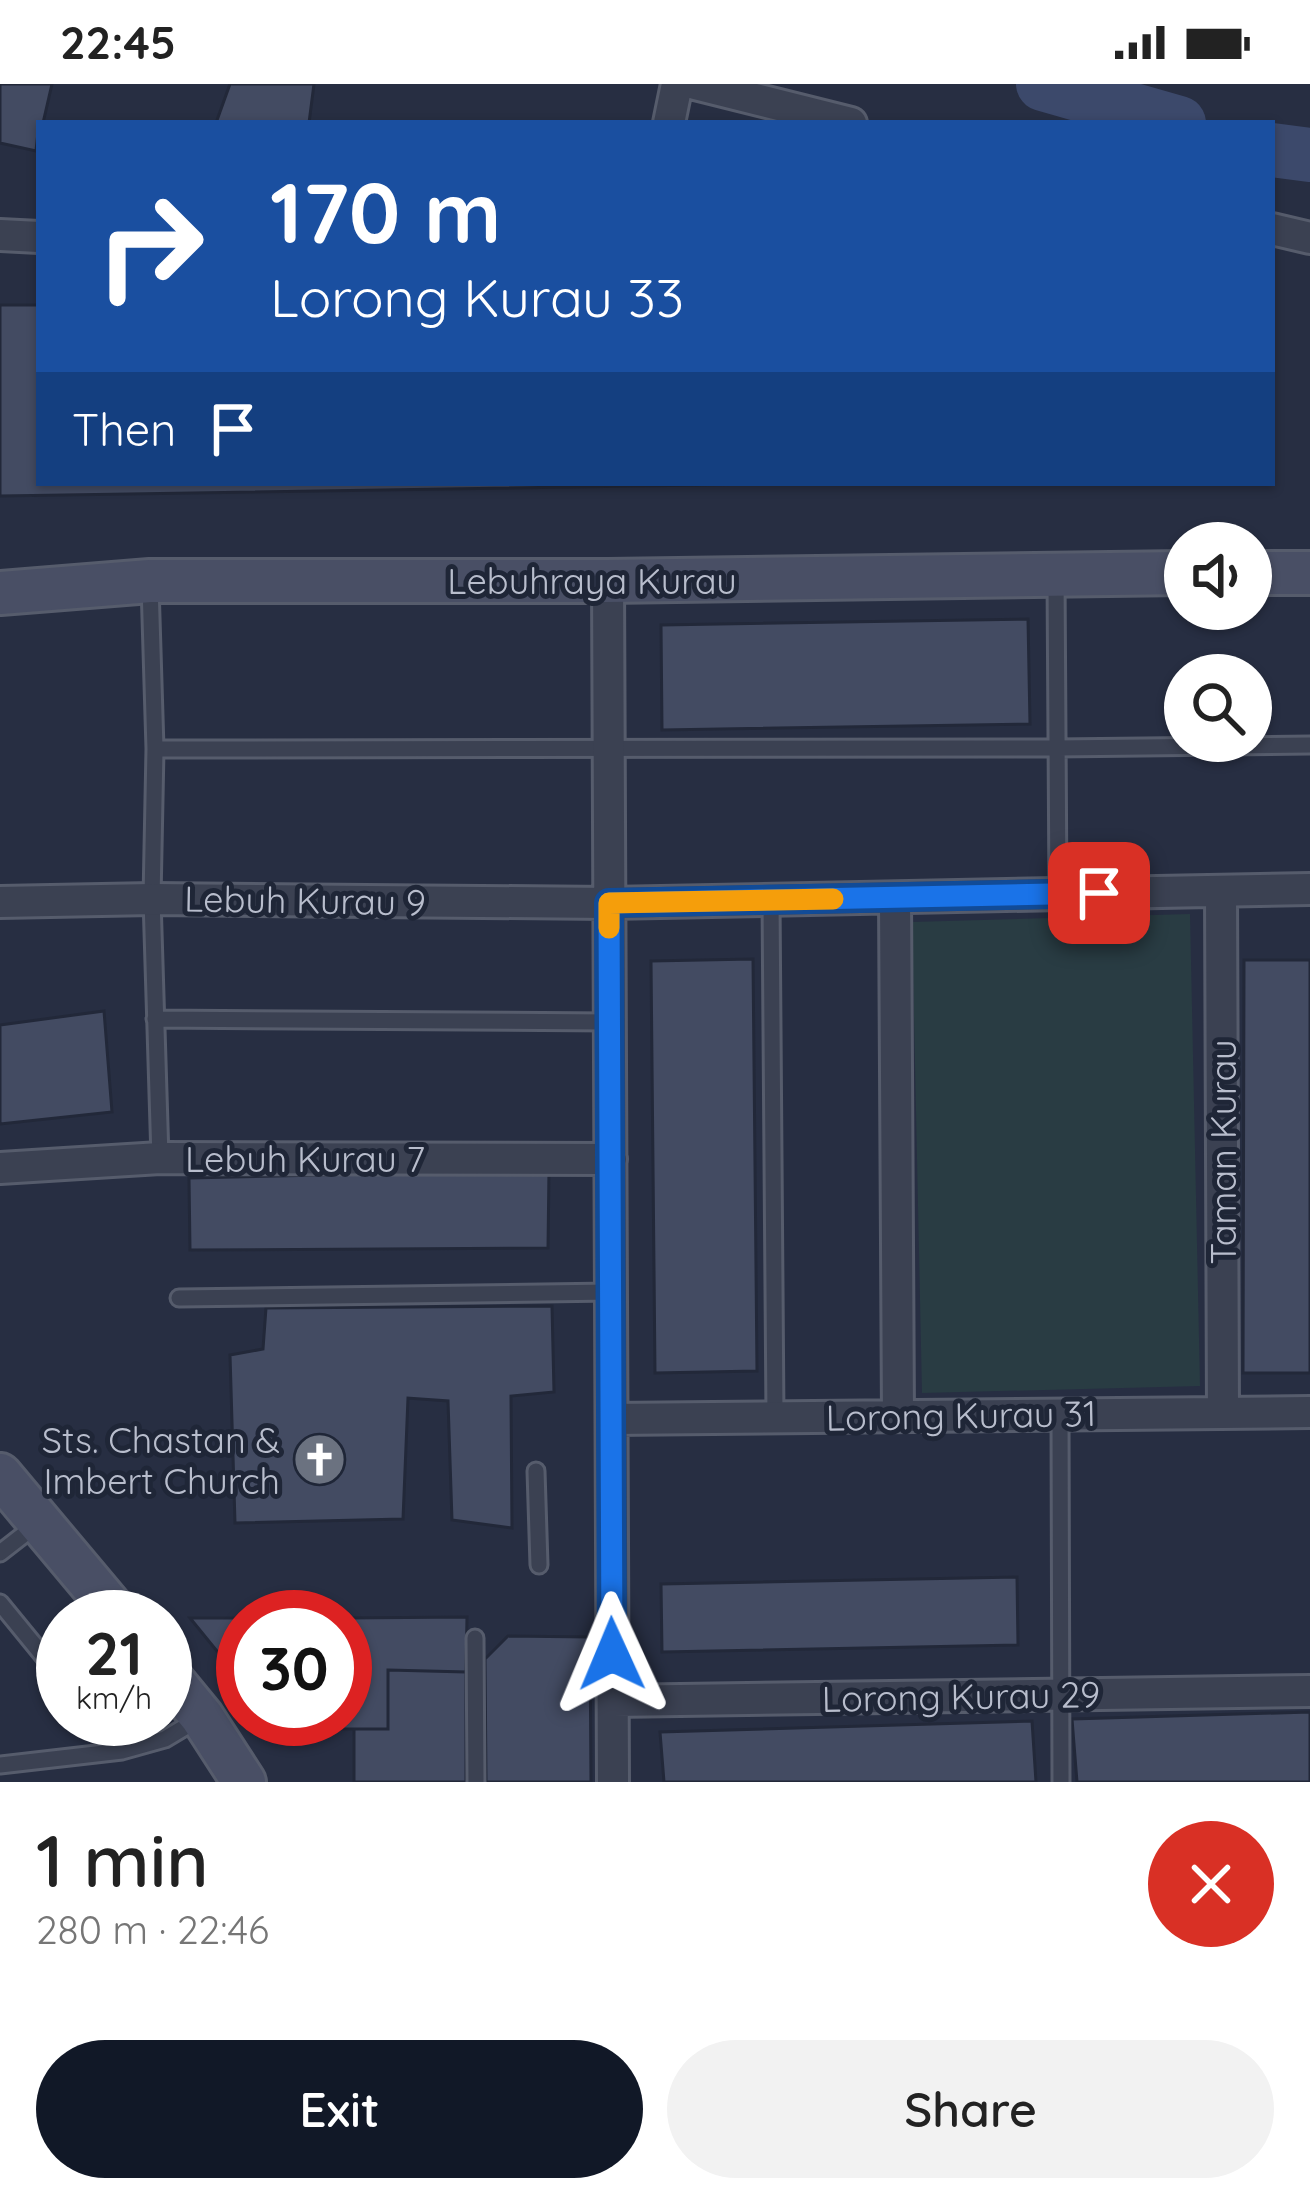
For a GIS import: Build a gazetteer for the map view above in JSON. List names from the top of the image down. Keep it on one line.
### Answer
{"streets":{"street":["Lebuhraya Kurau","Lebuh Kurau 9","Taman Kurau","Lebuh Kurau 7","Lorong Kurau 31","Lorong Kurau 29"]},"crossings":[["Lebuh Kurau 9","Taman Kurau"],["Taman Kurau","Lorong Kurau 31"]],"places":{"church":["Sts. Chastan & Imbert Church"]},"page":{"status":"22:45","turn":["170 m","Lorong Kurau 33"],"then":"Then","speed":"21 km/h","limit":"30","heading":["1 min","280 m · 22:46"],"buttons":["Exit","Share"]}}
